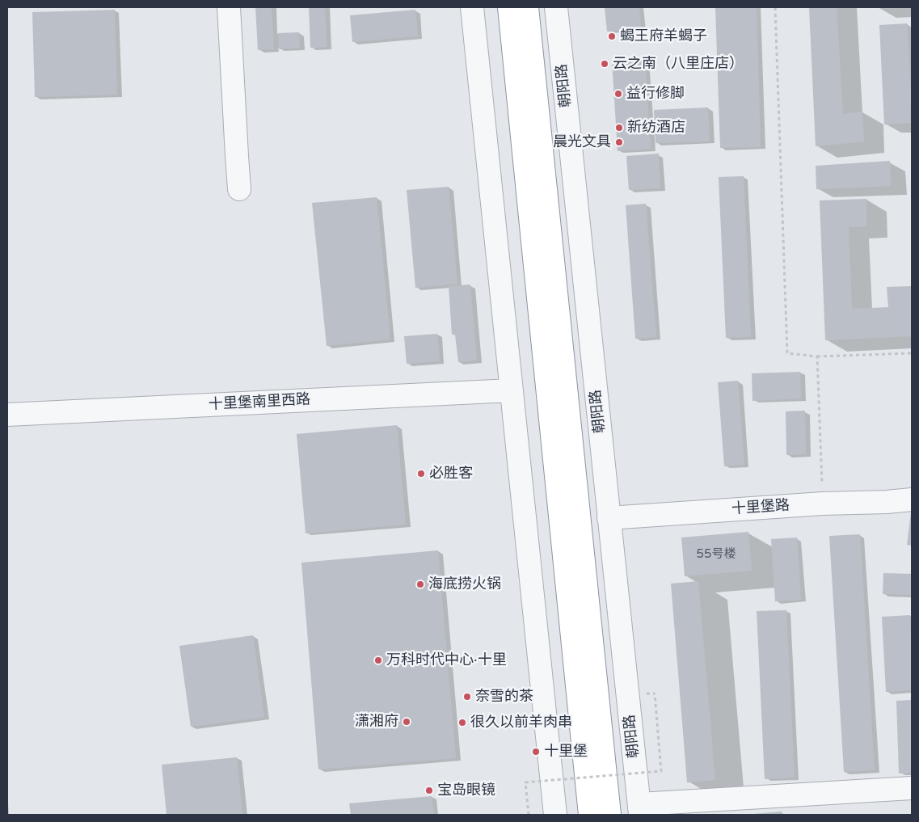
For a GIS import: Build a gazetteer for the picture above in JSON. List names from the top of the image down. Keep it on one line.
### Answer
{"streets":{"highway":["朝阳路"],"street":["十里堡南里西路","十里堡路"]},"crossings":[["朝阳路","十里堡路"]],"places":["蝎王府羊蝎子","云之南（八里庄店）","益行修脚","新纺酒店","晨光文具","必胜客","海底捞火锅","万科时代中心·十里","奈雪的茶","潇湘府","很久以前羊肉串","十里堡","宝岛眼镜"],"house_numbers":["55号楼"]}
